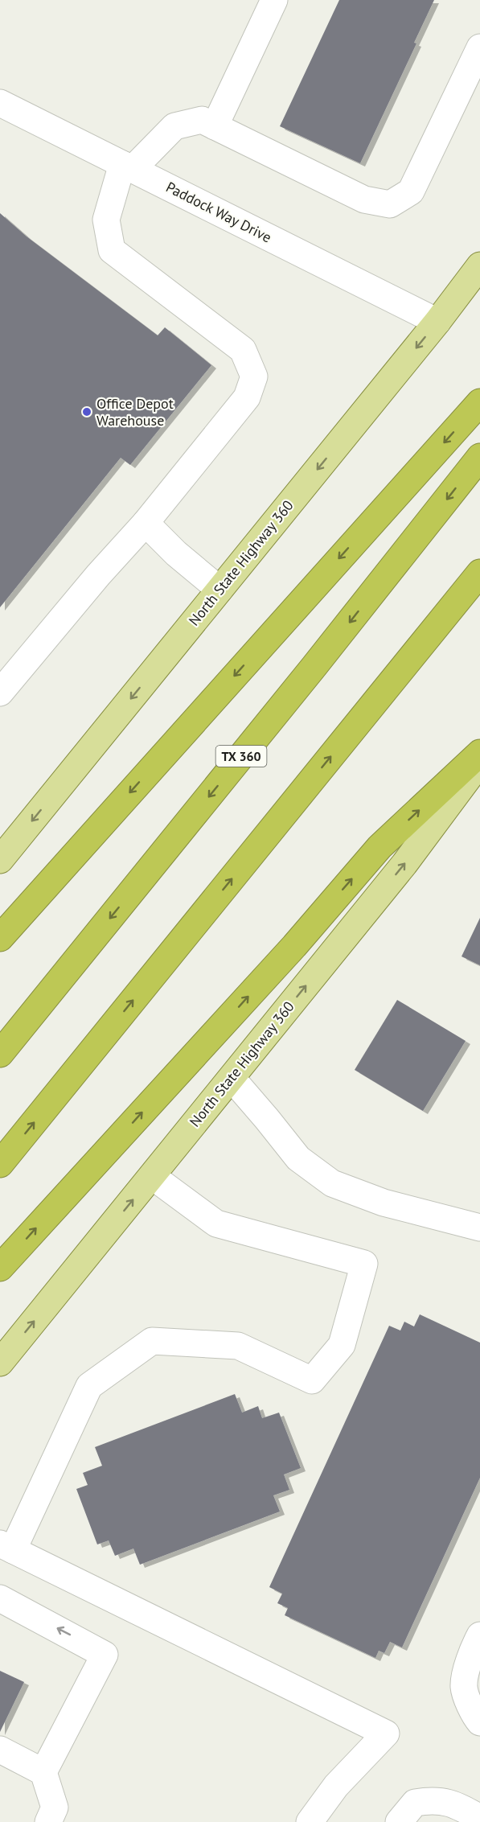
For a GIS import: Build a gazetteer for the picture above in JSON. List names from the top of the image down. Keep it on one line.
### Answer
{"streets":{"highway":["TX 360"],"main road":["North State Highway 360"],"street":["Paddock Way Drive"]},"crossings":[["Paddock Way Drive","North State Highway 360"]],"places":["Office Depot Warehouse"]}
